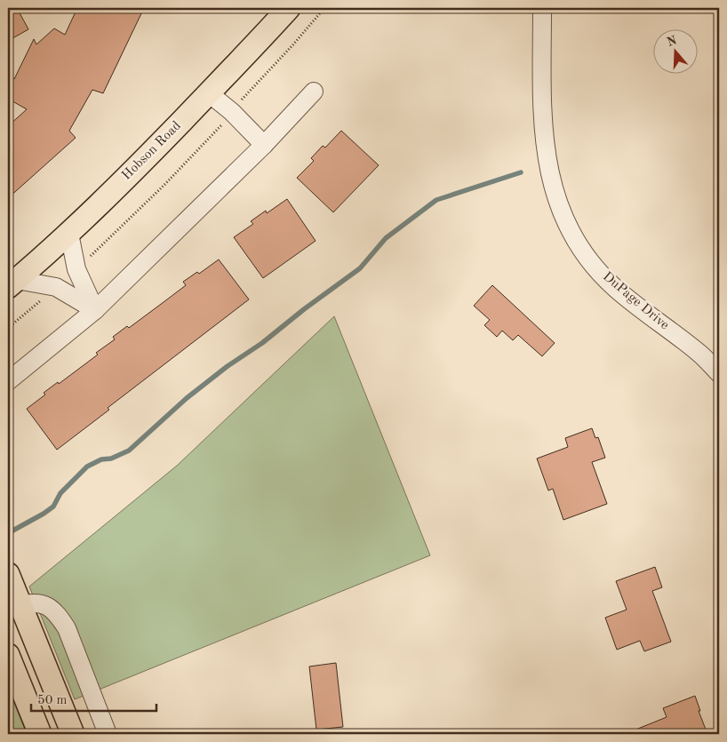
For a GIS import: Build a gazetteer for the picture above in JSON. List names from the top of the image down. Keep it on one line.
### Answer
{"streets":{"main road":["Hobson Road"],"street":["DuPage Drive"]},"scale_bar":"50 m","north":"top"}
